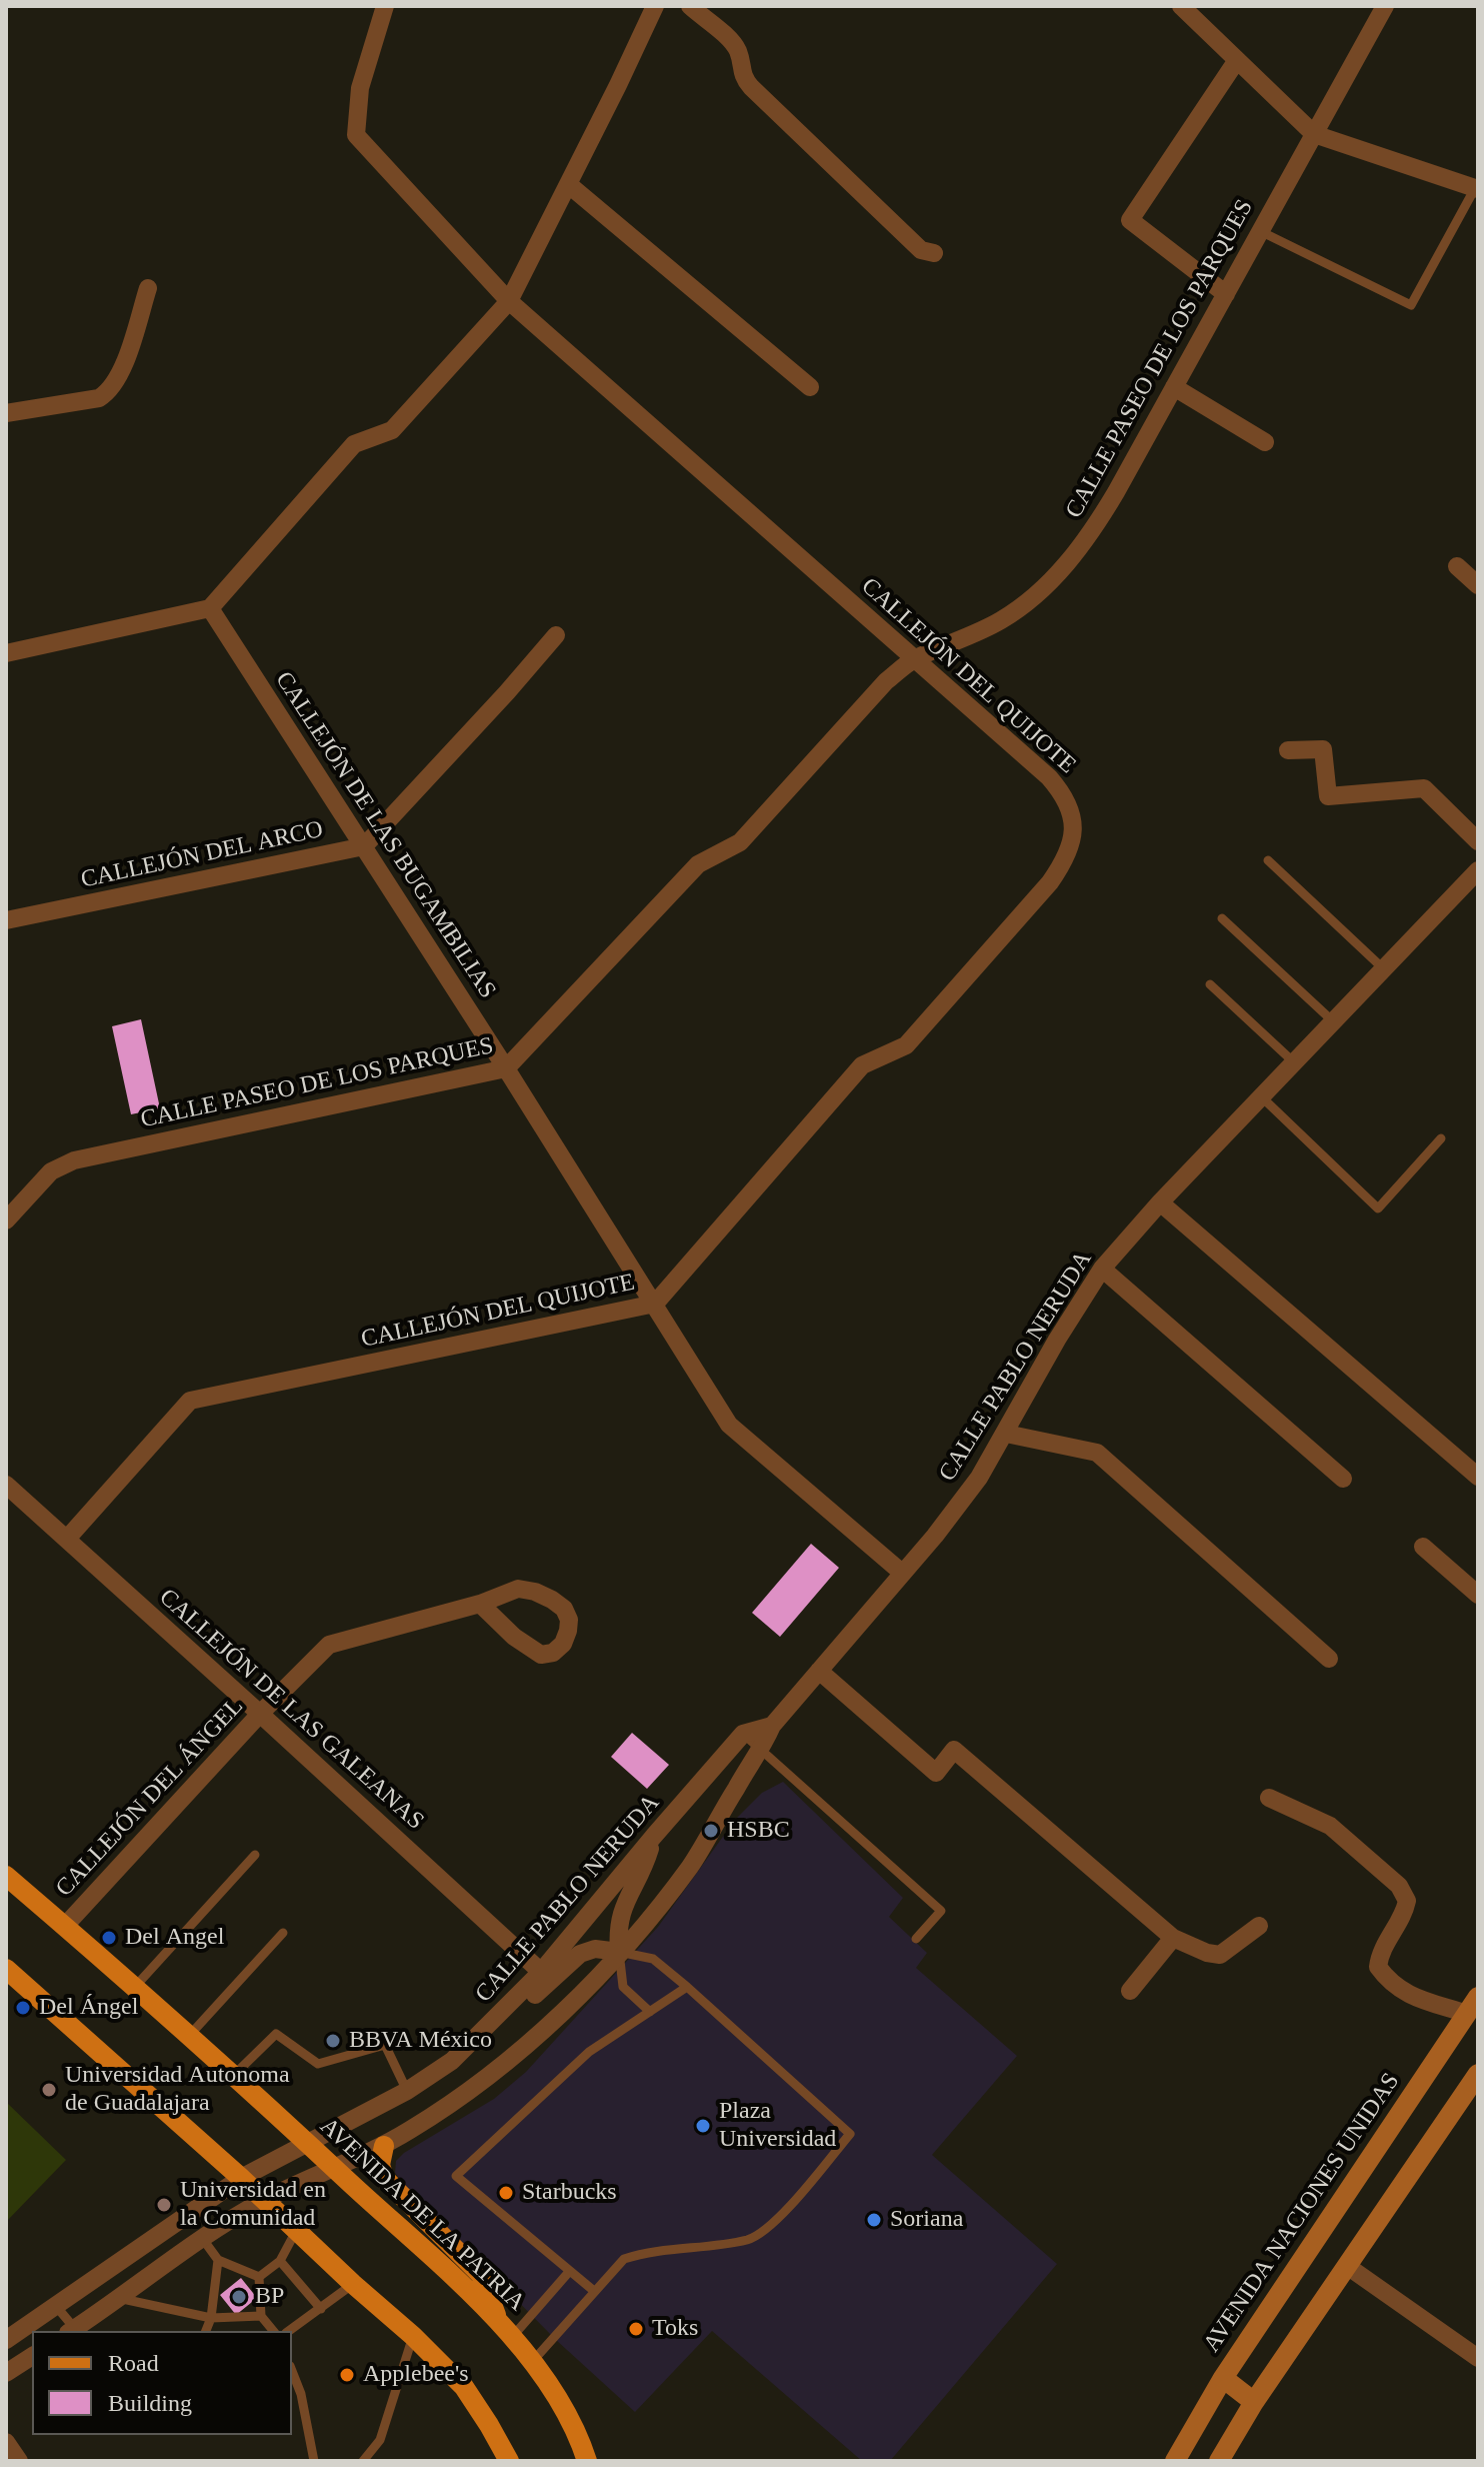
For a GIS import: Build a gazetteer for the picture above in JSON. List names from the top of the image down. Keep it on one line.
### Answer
{"streets":{"main road":["AVENIDA DE LA PATRIA"],"street":["CALLE PASEO DE LOS PARQUES","CALLEJÓN DEL QUIJOTE","CALLEJÓN DE LAS BUGAMBILIAS","CALLEJÓN DEL ARCO","CALLE PABLO NERUDA","CALLEJÓN DE LAS GALEANAS","CALLEJÓN DEL ÁNGEL","AVENIDA NACIONES UNIDAS"]},"crossings":[["CALLE PASEO DE LOS PARQUES","CALLEJÓN DEL QUIJOTE"],["CALLE PASEO DE LOS PARQUES","CALLEJÓN DE LAS BUGAMBILIAS"],["CALLEJÓN DEL QUIJOTE","CALLEJÓN DE LAS BUGAMBILIAS"],["CALLEJÓN DEL QUIJOTE","CALLEJÓN DE LAS GALEANAS"],["CALLEJÓN DE LAS BUGAMBILIAS","CALLEJÓN DEL ARCO"],["CALLEJÓN DE LAS BUGAMBILIAS","CALLE PABLO NERUDA"],["CALLE PABLO NERUDA","CALLEJÓN DE LAS GALEANAS"],["CALLE PABLO NERUDA","AVENIDA DE LA PATRIA"],["CALLEJÓN DE LAS GALEANAS","CALLEJÓN DEL ÁNGEL"],["CALLEJÓN DEL ÁNGEL","AVENIDA DE LA PATRIA"]],"places":["HSBC","Del Angel","Del Ángel","BBVA México","Universidad Autonoma de Guadalajara","Plaza Universidad","Starbucks","Universidad en la Comunidad","Soriana","BP","Toks","Applebee's"],"legend":["Road","Building"]}
